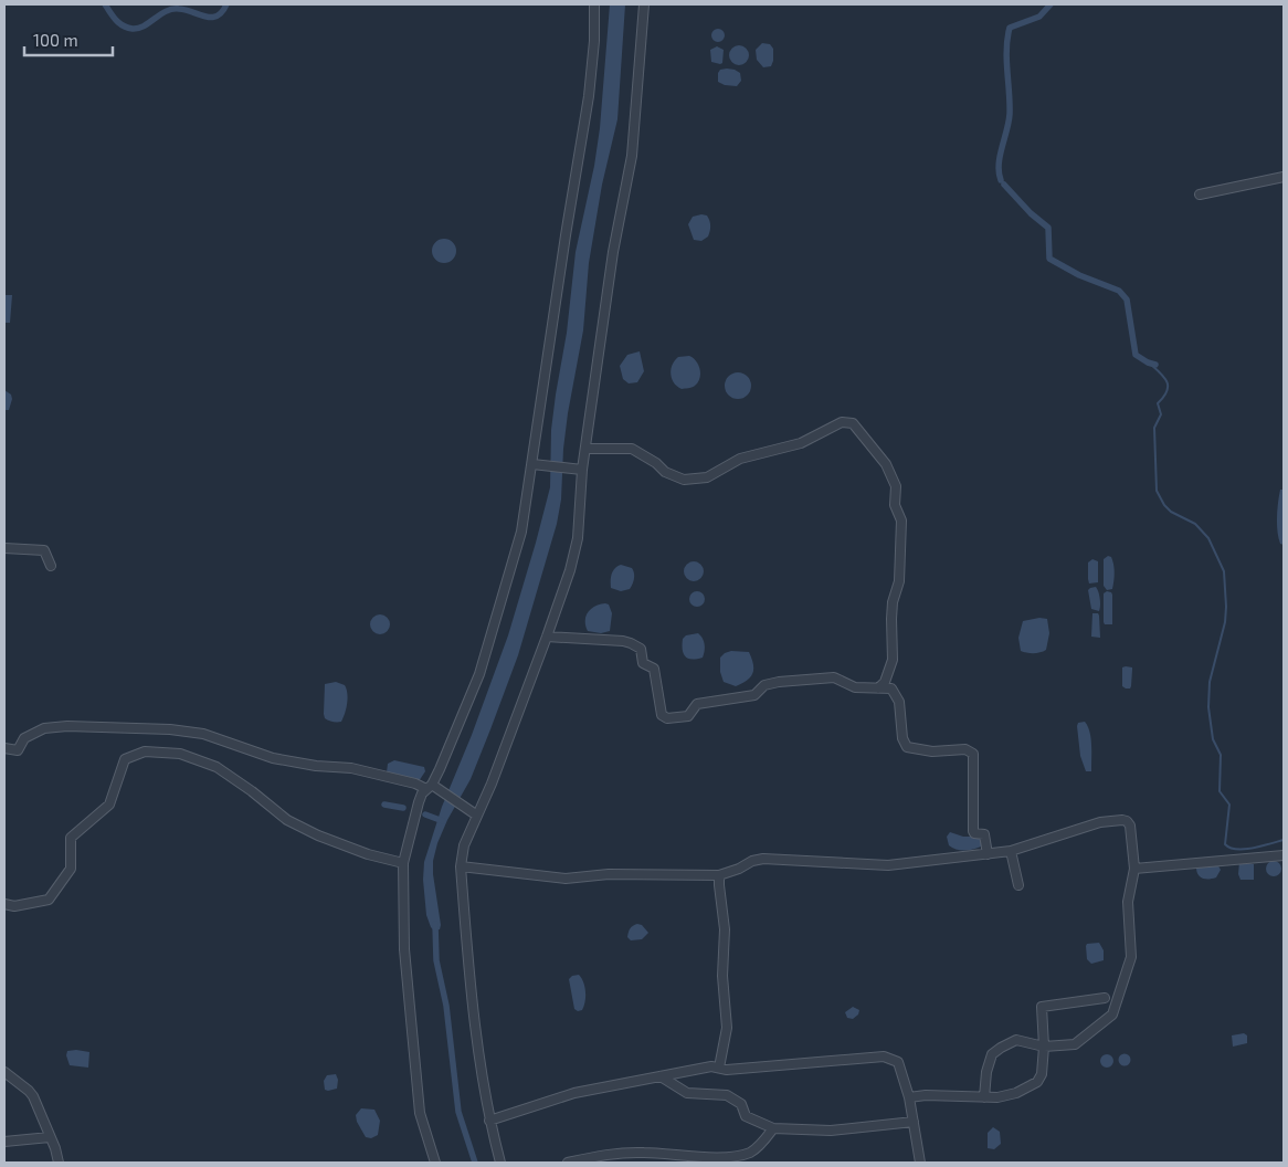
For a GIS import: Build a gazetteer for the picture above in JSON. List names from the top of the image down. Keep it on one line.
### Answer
{"scale_bar":"100 m"}
